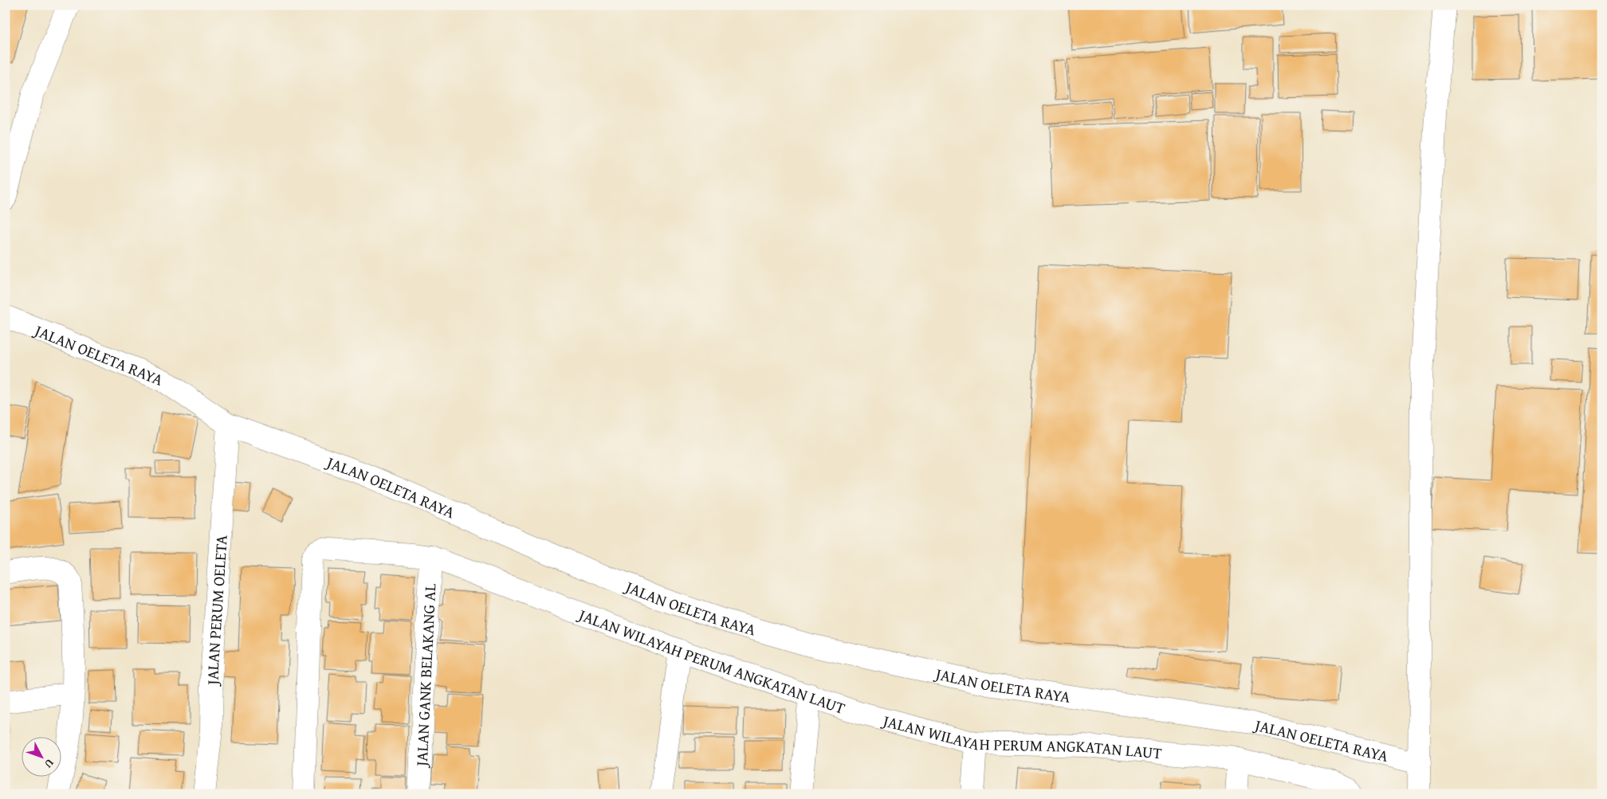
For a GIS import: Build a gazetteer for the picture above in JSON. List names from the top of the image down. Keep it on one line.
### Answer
{"streets":{"street":["JALAN OELETA RAYA","JALAN PERUM OELETA","JALAN WILAYAH PERUM ANGKATAN LAUT","JALAN GANK BELAKANG AL"]},"crossings":[["JALAN OELETA RAYA","JALAN PERUM OELETA"],["JALAN WILAYAH PERUM ANGKATAN LAUT","JALAN GANK BELAKANG AL"]],"north":"bottom right"}
